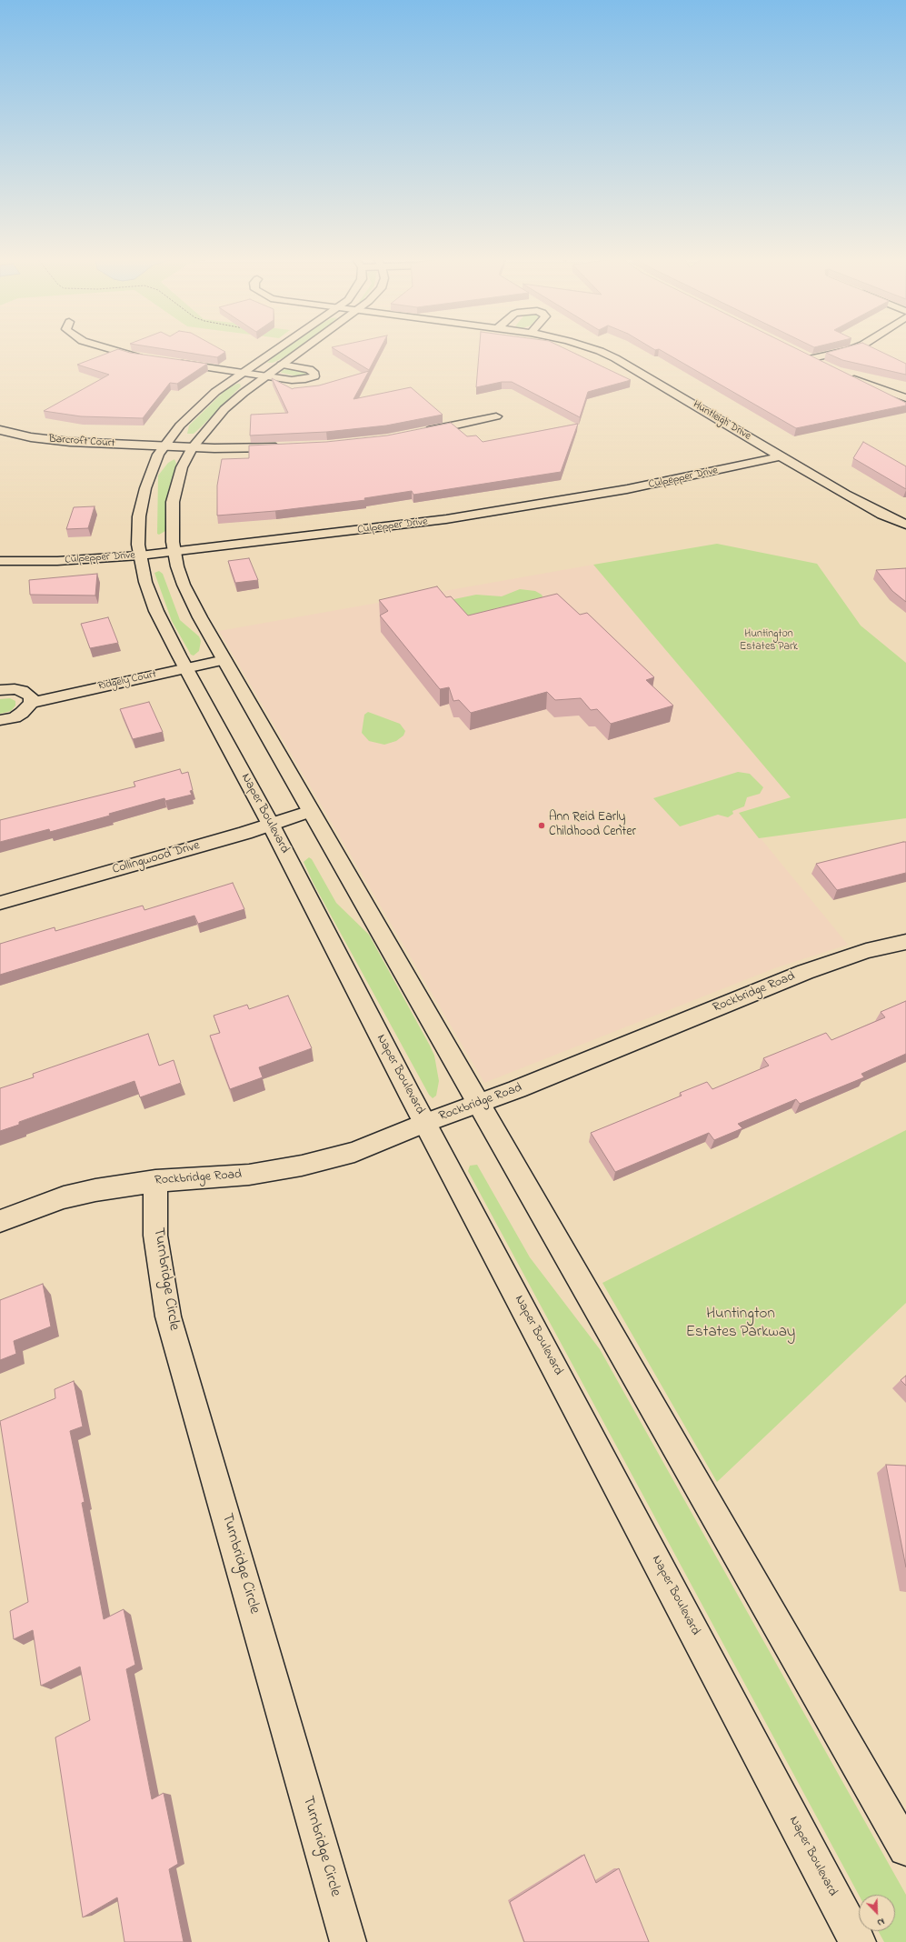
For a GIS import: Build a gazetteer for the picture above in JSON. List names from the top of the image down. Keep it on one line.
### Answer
{"streets":{"street":["Huntleigh Drive","Barcroft Court","Culpepper Drive","Ridgely Court","Naper Boulevard","Collingwood Drive","Rockbridge Road","Turnbridge Circle"]},"crossings":[["Huntleigh Drive","Culpepper Drive"],["Barcroft Court","Naper Boulevard"],["Culpepper Drive","Naper Boulevard"],["Ridgely Court","Naper Boulevard"],["Naper Boulevard","Collingwood Drive"],["Naper Boulevard","Rockbridge Road"],["Rockbridge Road","Turnbridge Circle"]],"parks":["Huntington Estates Park","Huntington Estates Parkway"],"places":["Ann Reid Early Childhood Center"],"north":"bottom right"}
